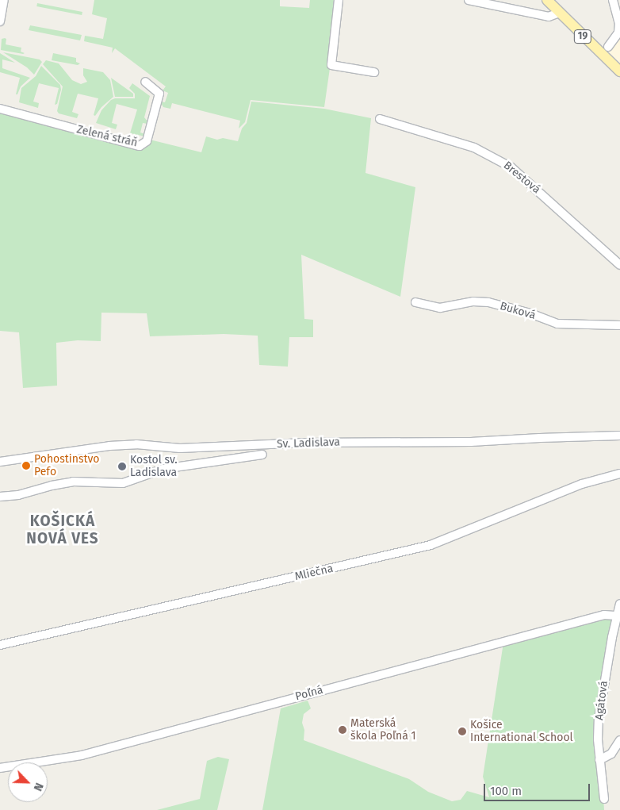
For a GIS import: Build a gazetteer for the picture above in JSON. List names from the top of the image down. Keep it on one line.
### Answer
{"streets":{"main road":["19"],"street":["Zelená stráň","Brestová","Buková","Sv. Ladislava","Mliečna","Poľná","Agátová"]},"crossings":[["Poľná","Agátová"]],"districts":["KOŠICKÁ NOVÁ VES"],"places":["Pohostinstvo Pefo","Kostol sv. Ladislava","Materská škola Poľná 1","Košice International School"],"scale_bar":"100 m","north":"bottom right"}
